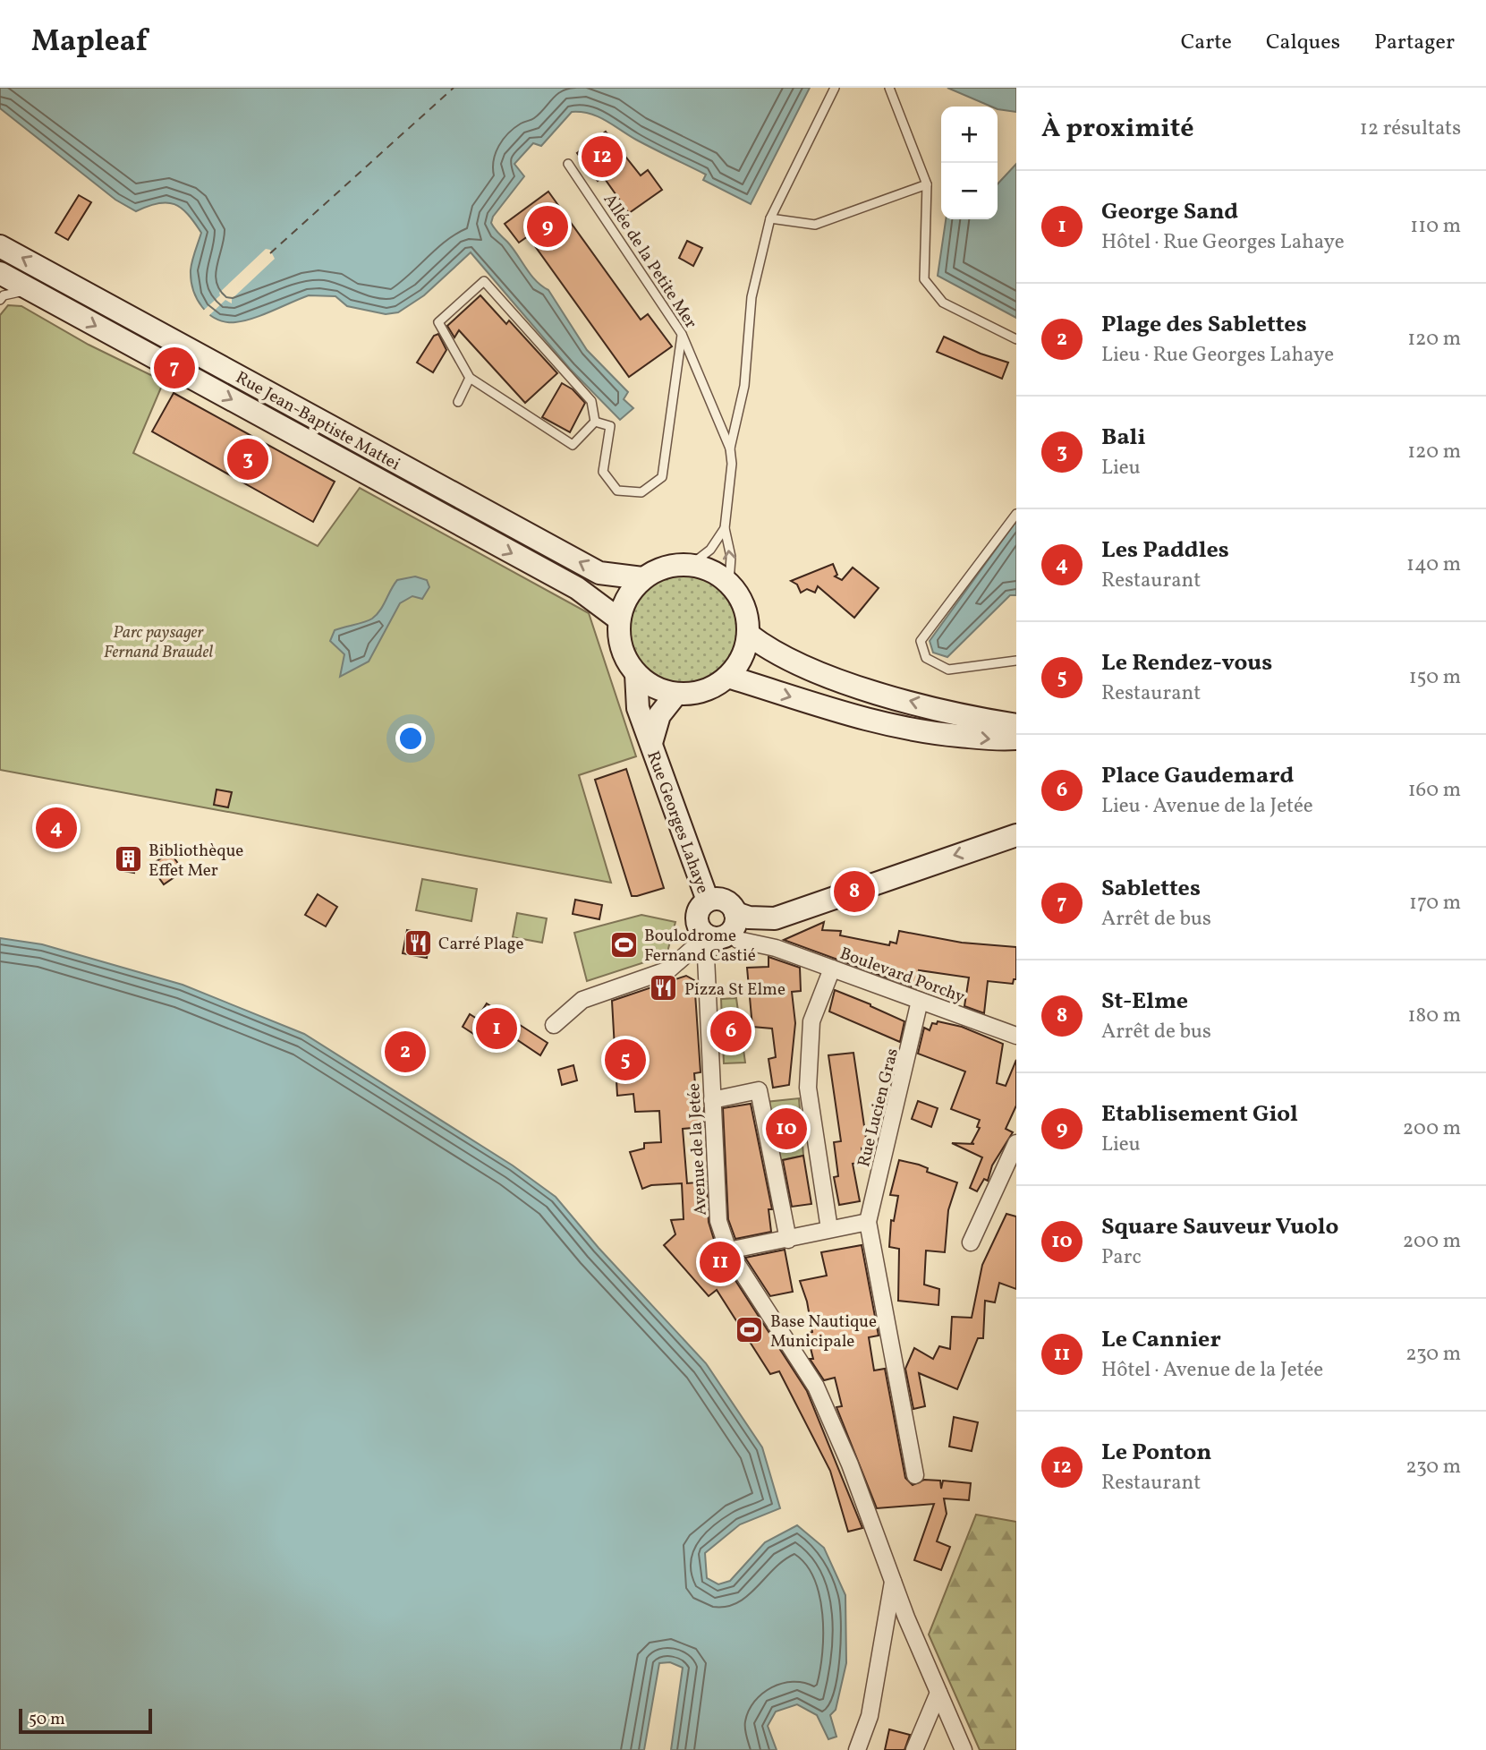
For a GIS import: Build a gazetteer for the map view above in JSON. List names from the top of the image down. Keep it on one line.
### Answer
{"streets":{"main road":["Rue Jean-Baptiste Mattei","Rue Georges Lahaye"],"street":["Boulevard Porchy","Rue Lucien Gras","Avenue de la Jetée"],"lane":["Allée de la Petite Mer"]},"crossings":[["Rue Jean-Baptiste Mattei","Rue Georges Lahaye"],["Boulevard Porchy","Rue Lucien Gras"],["Boulevard Porchy","Avenue de la Jetée"]],"parks":["Parc paysager Fernand Braudel"],"places":{"building":["Bibliothèque Effet Mer"],"restaurant":["Carré Plage","Pizza St Elme"],"sports":["Boulodrome Fernand Castié","Base Nautique Municipale"]},"scale_bar":"50 m","page":{"header":"Mapleaf","nav":["Carte","Calques","Partager"],"heading":["À proximité","12 résultats"],"map_buttons":["+","−"],"pins":["12","9","7","3","4","8","1","6","2","5","10","11"],"list":[{"mark":"1","name":"George Sand","note":"Hôtel · Rue Georges Lahaye","value":"110 m"},{"mark":"2","name":"Plage des Sablettes","note":"Lieu · Rue Georges Lahaye","value":"120 m"},{"mark":"3","name":"Bali","note":"Lieu","value":"120 m"},{"mark":"4","name":"Les Paddles","note":"Restaurant","value":"140 m"},{"mark":"5","name":"Le Rendez-vous","note":"Restaurant","value":"150 m"},{"mark":"6","name":"Place Gaudemard","note":"Lieu · Avenue de la Jetée","value":"160 m"},{"mark":"7","name":"Sablettes","note":"Arrêt de bus","value":"170 m"},{"mark":"8","name":"St-Elme","note":"Arrêt de bus","value":"180 m"},{"mark":"9","name":"Etablisement Giol","note":"Lieu","value":"200 m"},{"mark":"10","name":"Square Sauveur Vuolo","note":"Parc","value":"200 m"},{"mark":"11","name":"Le Cannier","note":"Hôtel · Avenue de la Jetée","value":"230 m"},{"mark":"12","name":"Le Ponton","note":"Restaurant","value":"230 m"}],"scale":"50 m"}}
